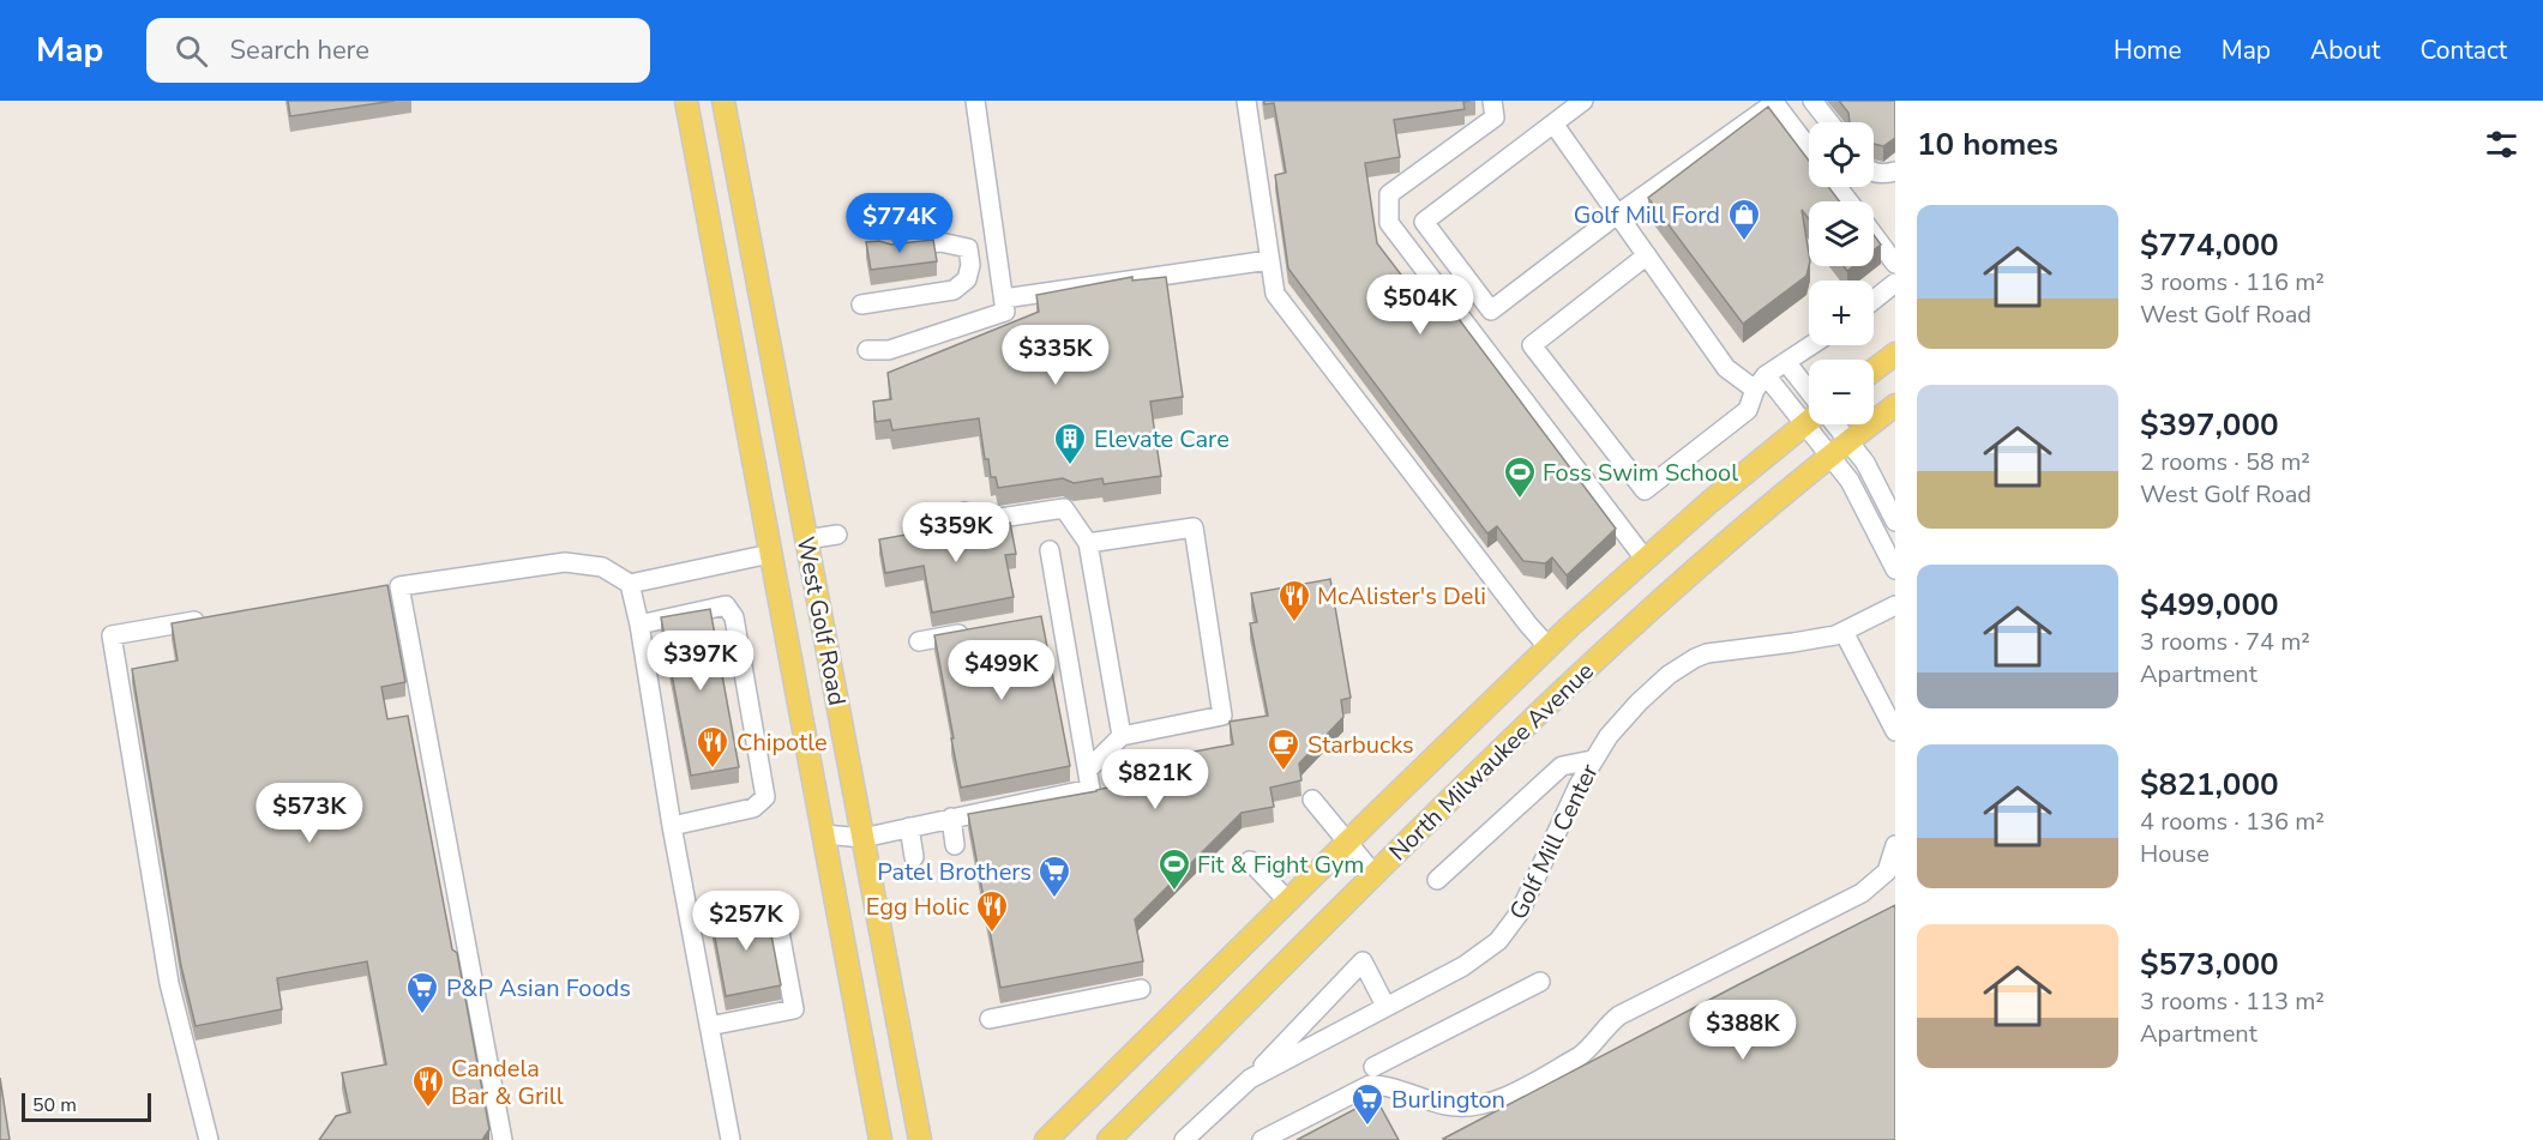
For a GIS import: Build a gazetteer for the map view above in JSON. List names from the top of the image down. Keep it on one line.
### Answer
{"streets":{"main road":["West Golf Road","North Milwaukee Avenue"],"lane":["Golf Mill Center"]},"places":{"shop":["Golf Mill Ford"],"building":["Elevate Care"],"sports":["Foss Swim School","Fit & Fight Gym"],"restaurant":["McAlister's Deli","Chipotle","Egg Holic","Candela Bar & Grill"],"cafe":["Starbucks"],"supermarket":["Patel Brothers","P&P Asian Foods","Burlington"]},"scale_bar":"50 m","page":{"header":"Map","search":"Search here","nav":["Home","Map","About","Contact"],"heading":"10 homes","map_buttons":["+","−"],"list":[{"name":"$774,000","note":"3 rooms · 116 m² · West Golf Road"},{"name":"$397,000","note":"2 rooms · 58 m² · West Golf Road"},{"name":"$499,000","note":"3 rooms · 74 m² · Apartment"},{"name":"$821,000","note":"4 rooms · 136 m² · House"},{"name":"$573,000","note":"3 rooms · 113 m² · Apartment"}],"price":["$774K","$504K","$335K","$359K","$397K","$499K","$821K","$573K","$257K","$388K"],"scale":"50 m"}}
